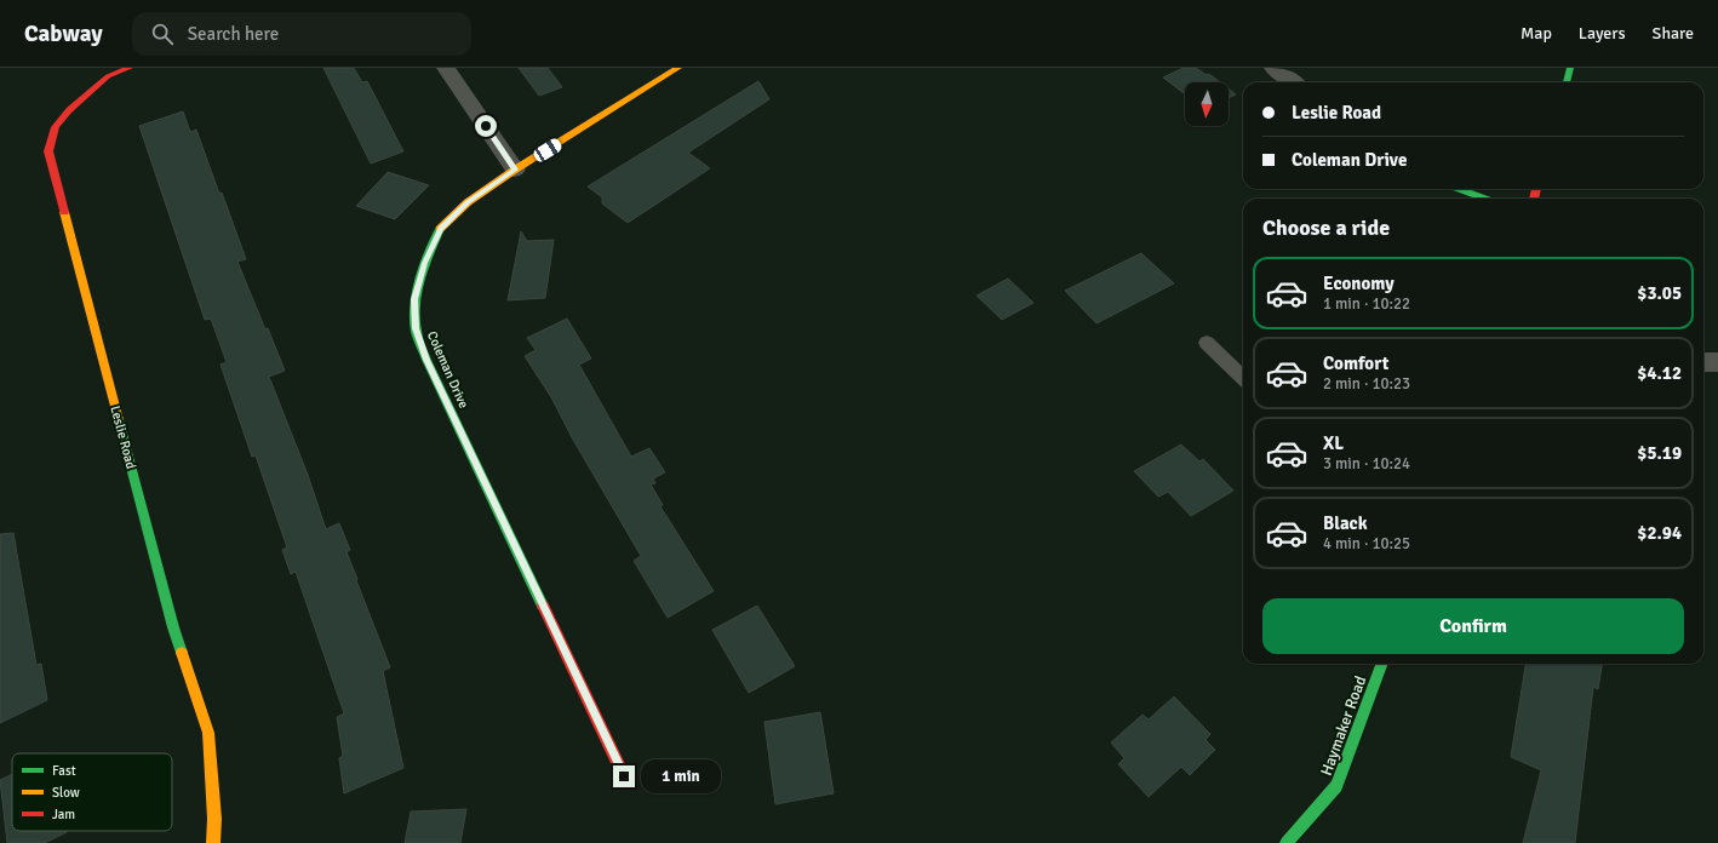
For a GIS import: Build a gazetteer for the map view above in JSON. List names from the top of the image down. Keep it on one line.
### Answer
{"streets":{"street":["Coleman Drive","Leslie Road","Haymaker Road"]},"legend":["Fast","Slow","Jam"],"north":"bottom","page":{"header":"Cabway","search":"Search here","nav":["Map","Layers","Share"],"banner":["Leslie Road","Coleman Drive"],"heading":"Choose a ride","list":[{"name":"Economy","note":"1 min · 10:22","value":"$3.05"},{"name":"Comfort","note":"2 min · 10:23","value":"$4.12"},{"name":"XL","note":"3 min · 10:24","value":"$5.19"},{"name":"Black","note":"4 min · 10:25","value":"$2.94"}],"buttons":"Confirm","bubble":"1 min"}}
